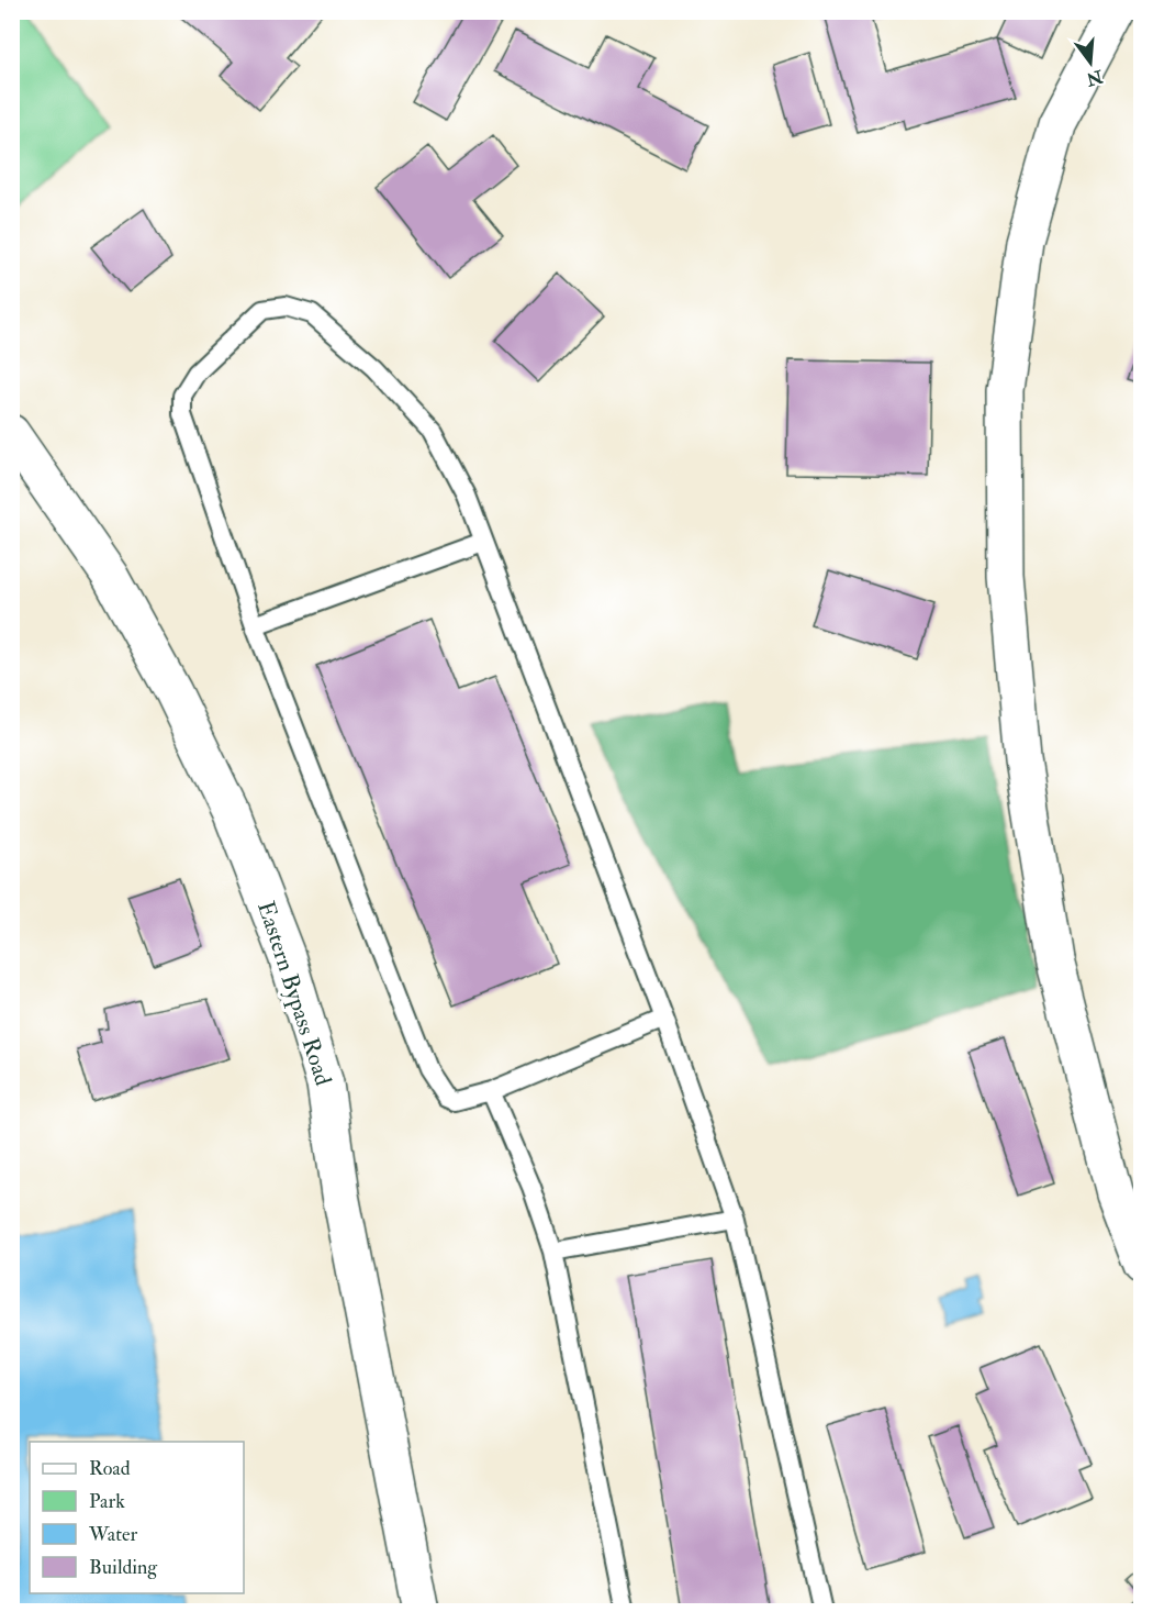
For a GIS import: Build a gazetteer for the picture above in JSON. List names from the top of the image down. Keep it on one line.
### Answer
{"streets":{"street":["Eastern Bypass Road"]},"legend":["Road","Park","Water","Building"],"north":"bottom"}
